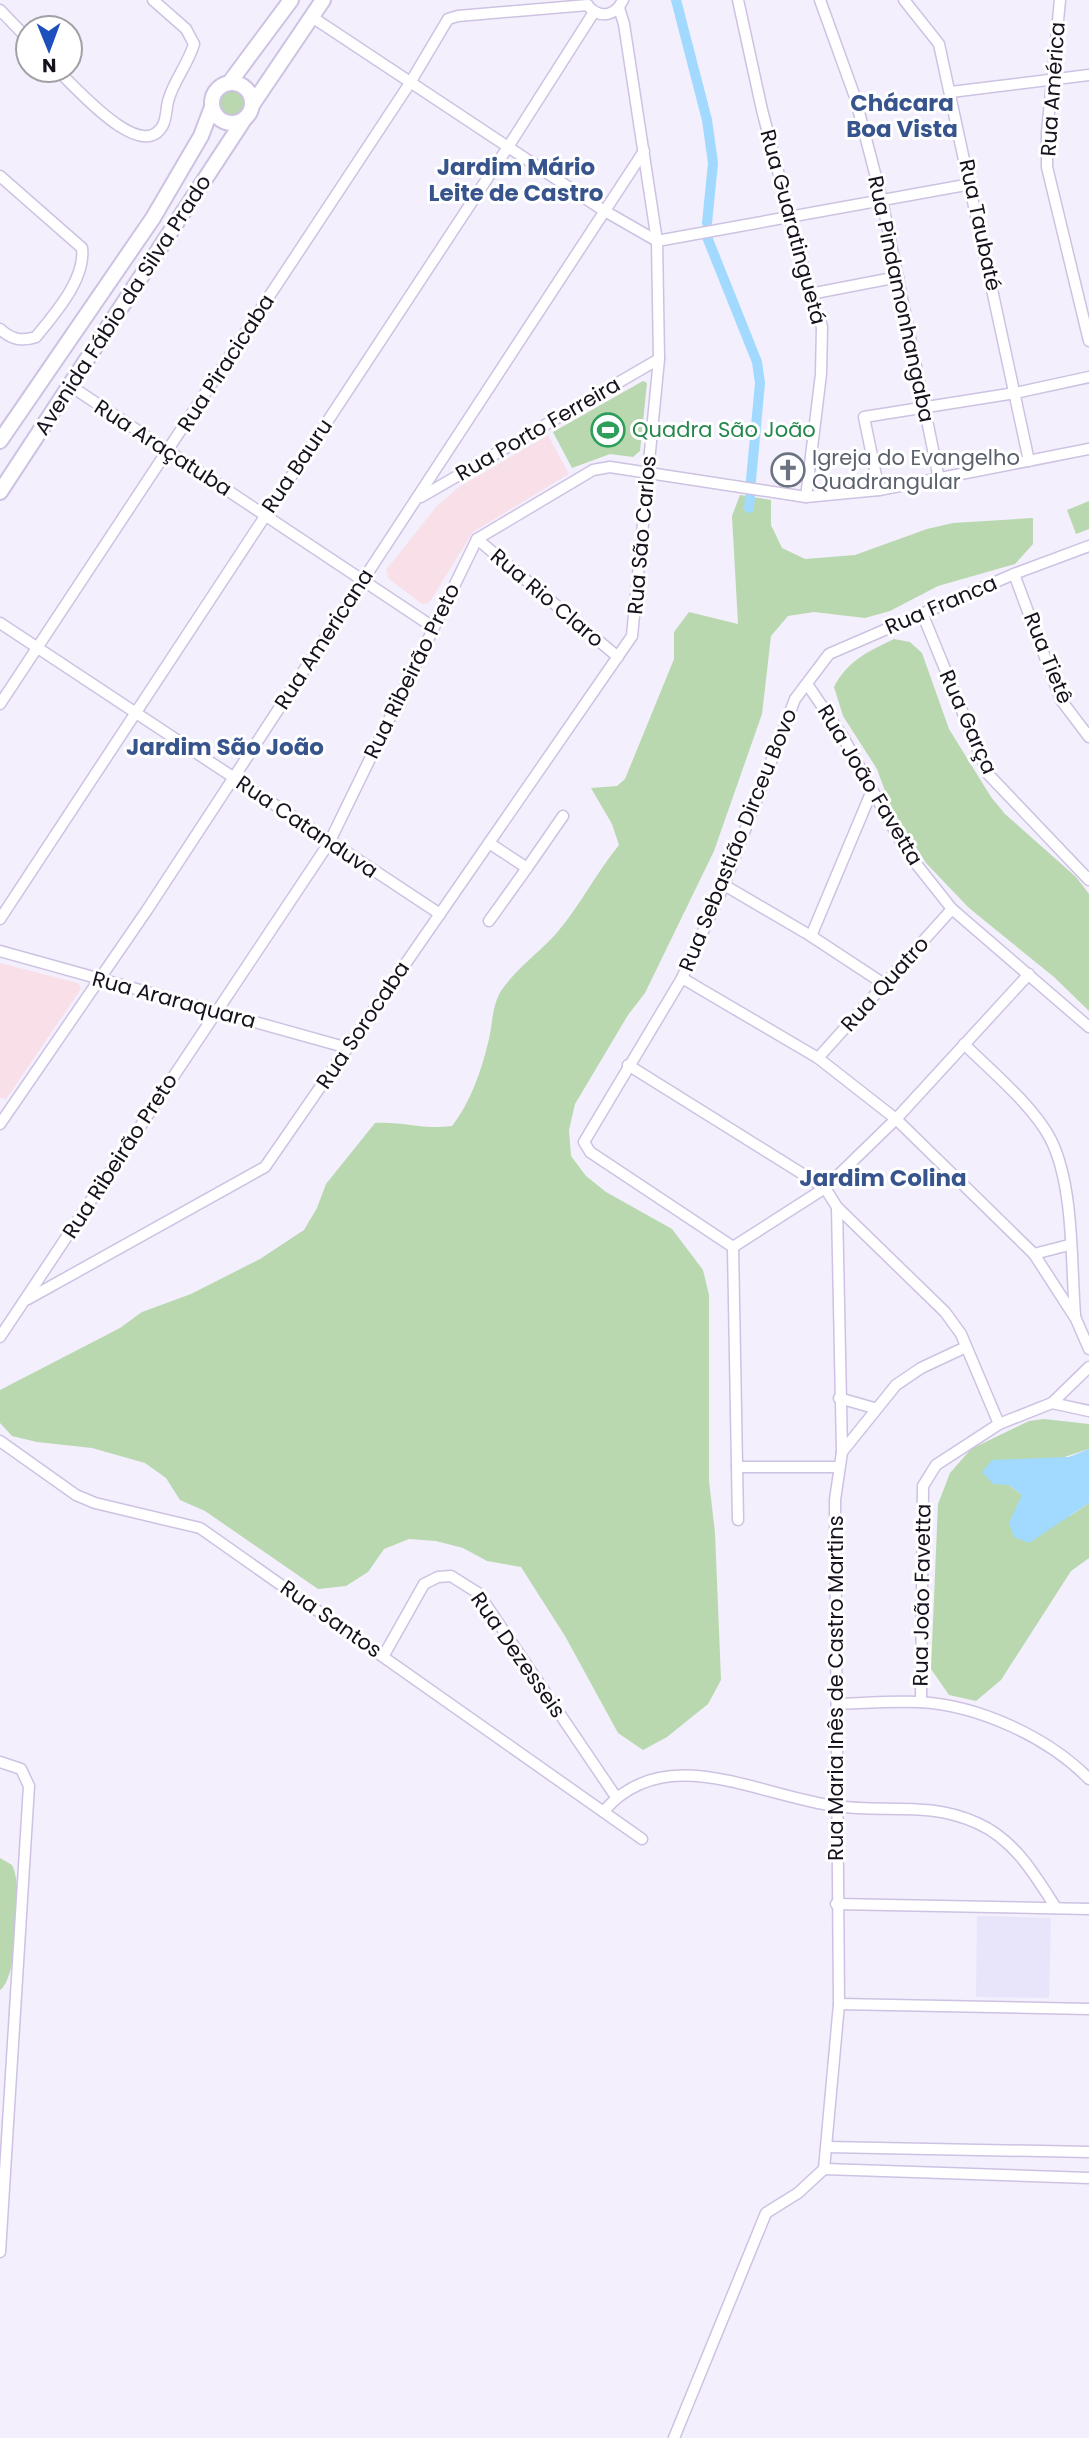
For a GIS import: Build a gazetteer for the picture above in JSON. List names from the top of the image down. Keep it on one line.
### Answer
{"streets":{"main road":["Avenida Fábio da Silva Prado"],"street":["Rua América","Rua Taubaté","Rua Guaratinguetá","Rua Pindamonhangaba","Rua Piracicaba","Rua Porto Ferreira","Rua Araçatuba","Rua Bauru","Rua São Carlos","Rua Rio Claro","Rua Franca","Rua Americana","Rua Tietê","Rua Ribeirão Preto","Rua Garça","Rua João Favetta","Rua Catanduva","Rua Sebastião Dirceu Bovo","Rua Quatro","Rua Araraquara","Rua Sorocaba","Rua Santos","Rua Dezesseis","Rua Maria Inês de Castro Martins"]},"crossings":[["Avenida Fábio da Silva Prado","Rua Araçatuba"],["Rua Piracicaba","Rua Araçatuba"],["Rua Piracicaba","Rua Bauru"],["Rua Piracicaba","Rua Catanduva"],["Rua Porto Ferreira","Rua São Carlos"],["Rua Porto Ferreira","Rua Americana"],["Rua Araçatuba","Rua Bauru"],["Rua Araçatuba","Rua Americana"],["Rua Araçatuba","Rua Ribeirão Preto"],["Rua Bauru","Rua Catanduva"],["Rua São Carlos","Rua Rio Claro"],["Rua São Carlos","Rua Americana"],["Rua São Carlos","Rua Sorocaba"],["Rua Rio Claro","Rua Ribeirão Preto"],["Rua Rio Claro","Rua Sorocaba"],["Rua Franca","Rua Tietê"],["Rua Franca","Rua Garça"],["Rua Franca","Rua João Favetta"],["Rua Franca","Rua Sebastião Dirceu Bovo"],["Rua Americana","Rua Catanduva"],["Rua Americana","Rua Araraquara"],["Rua Ribeirão Preto","Rua Catanduva"],["Rua Ribeirão Preto","Rua Araraquara"],["Rua Ribeirão Preto","Rua Sorocaba"],["Rua João Favetta","Rua Sebastião Dirceu Bovo"],["Rua João Favetta","Rua Quatro"],["Rua Catanduva","Rua Sorocaba"],["Rua Araraquara","Rua Sorocaba"],["Rua Santos","Rua Dezesseis"]],"districts":["Chácara Boa Vista","Jardim Mário Leite de Castro","Jardim São João","Jardim Colina"],"places":{"sports":["Quadra São João"],"church":["Igreja do Evangelho Quadrangular"]},"north":"bottom"}
